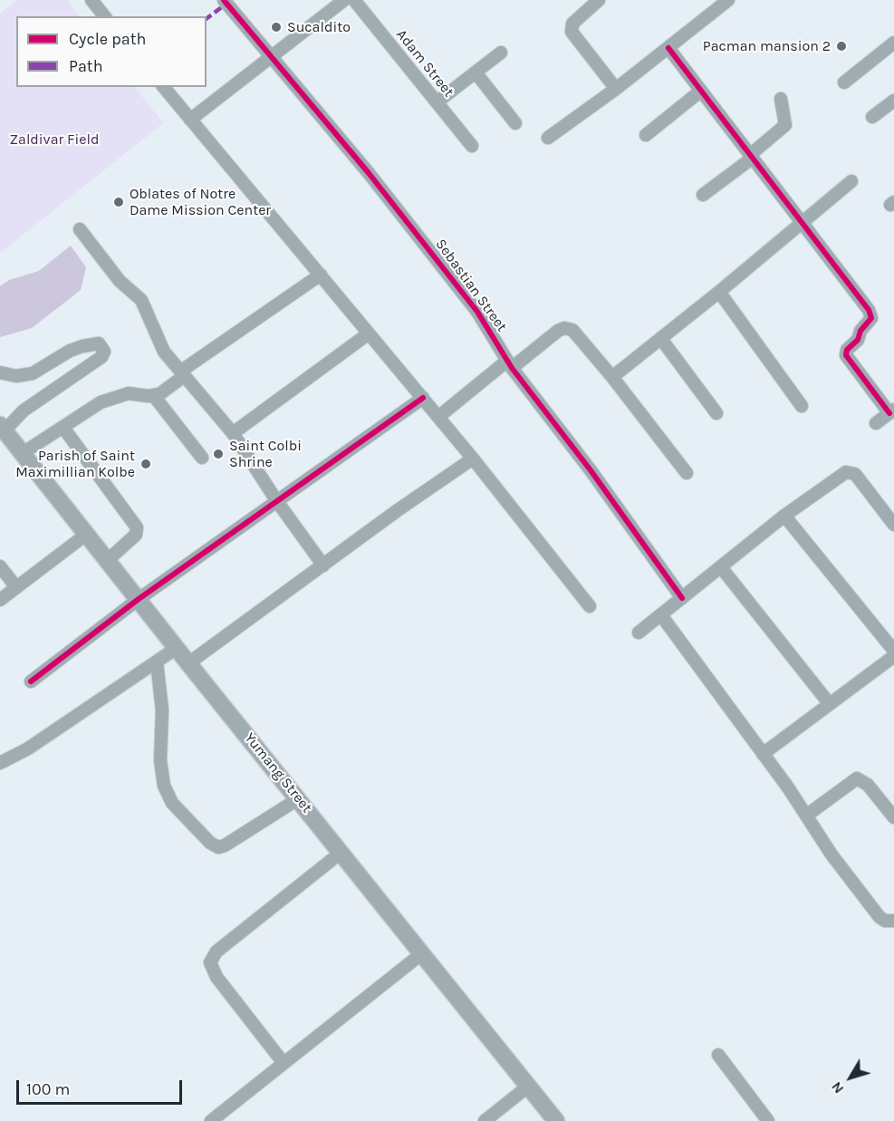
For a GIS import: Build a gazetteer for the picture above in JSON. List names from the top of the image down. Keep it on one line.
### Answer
{"streets":{"main road":["Yumang Street"],"street":["Adam Street","Sebastian Street"]},"parks":["Zaldivar Field"],"places":["Sucaldito","Pacman mansion 2","Oblates of Notre Dame Mission Center","Saint Colbi Shrine","Parish of Saint Maximillian Kolbe"],"legend":["Cycle path","Path"],"scale_bar":"100 m","north":"bottom left"}
